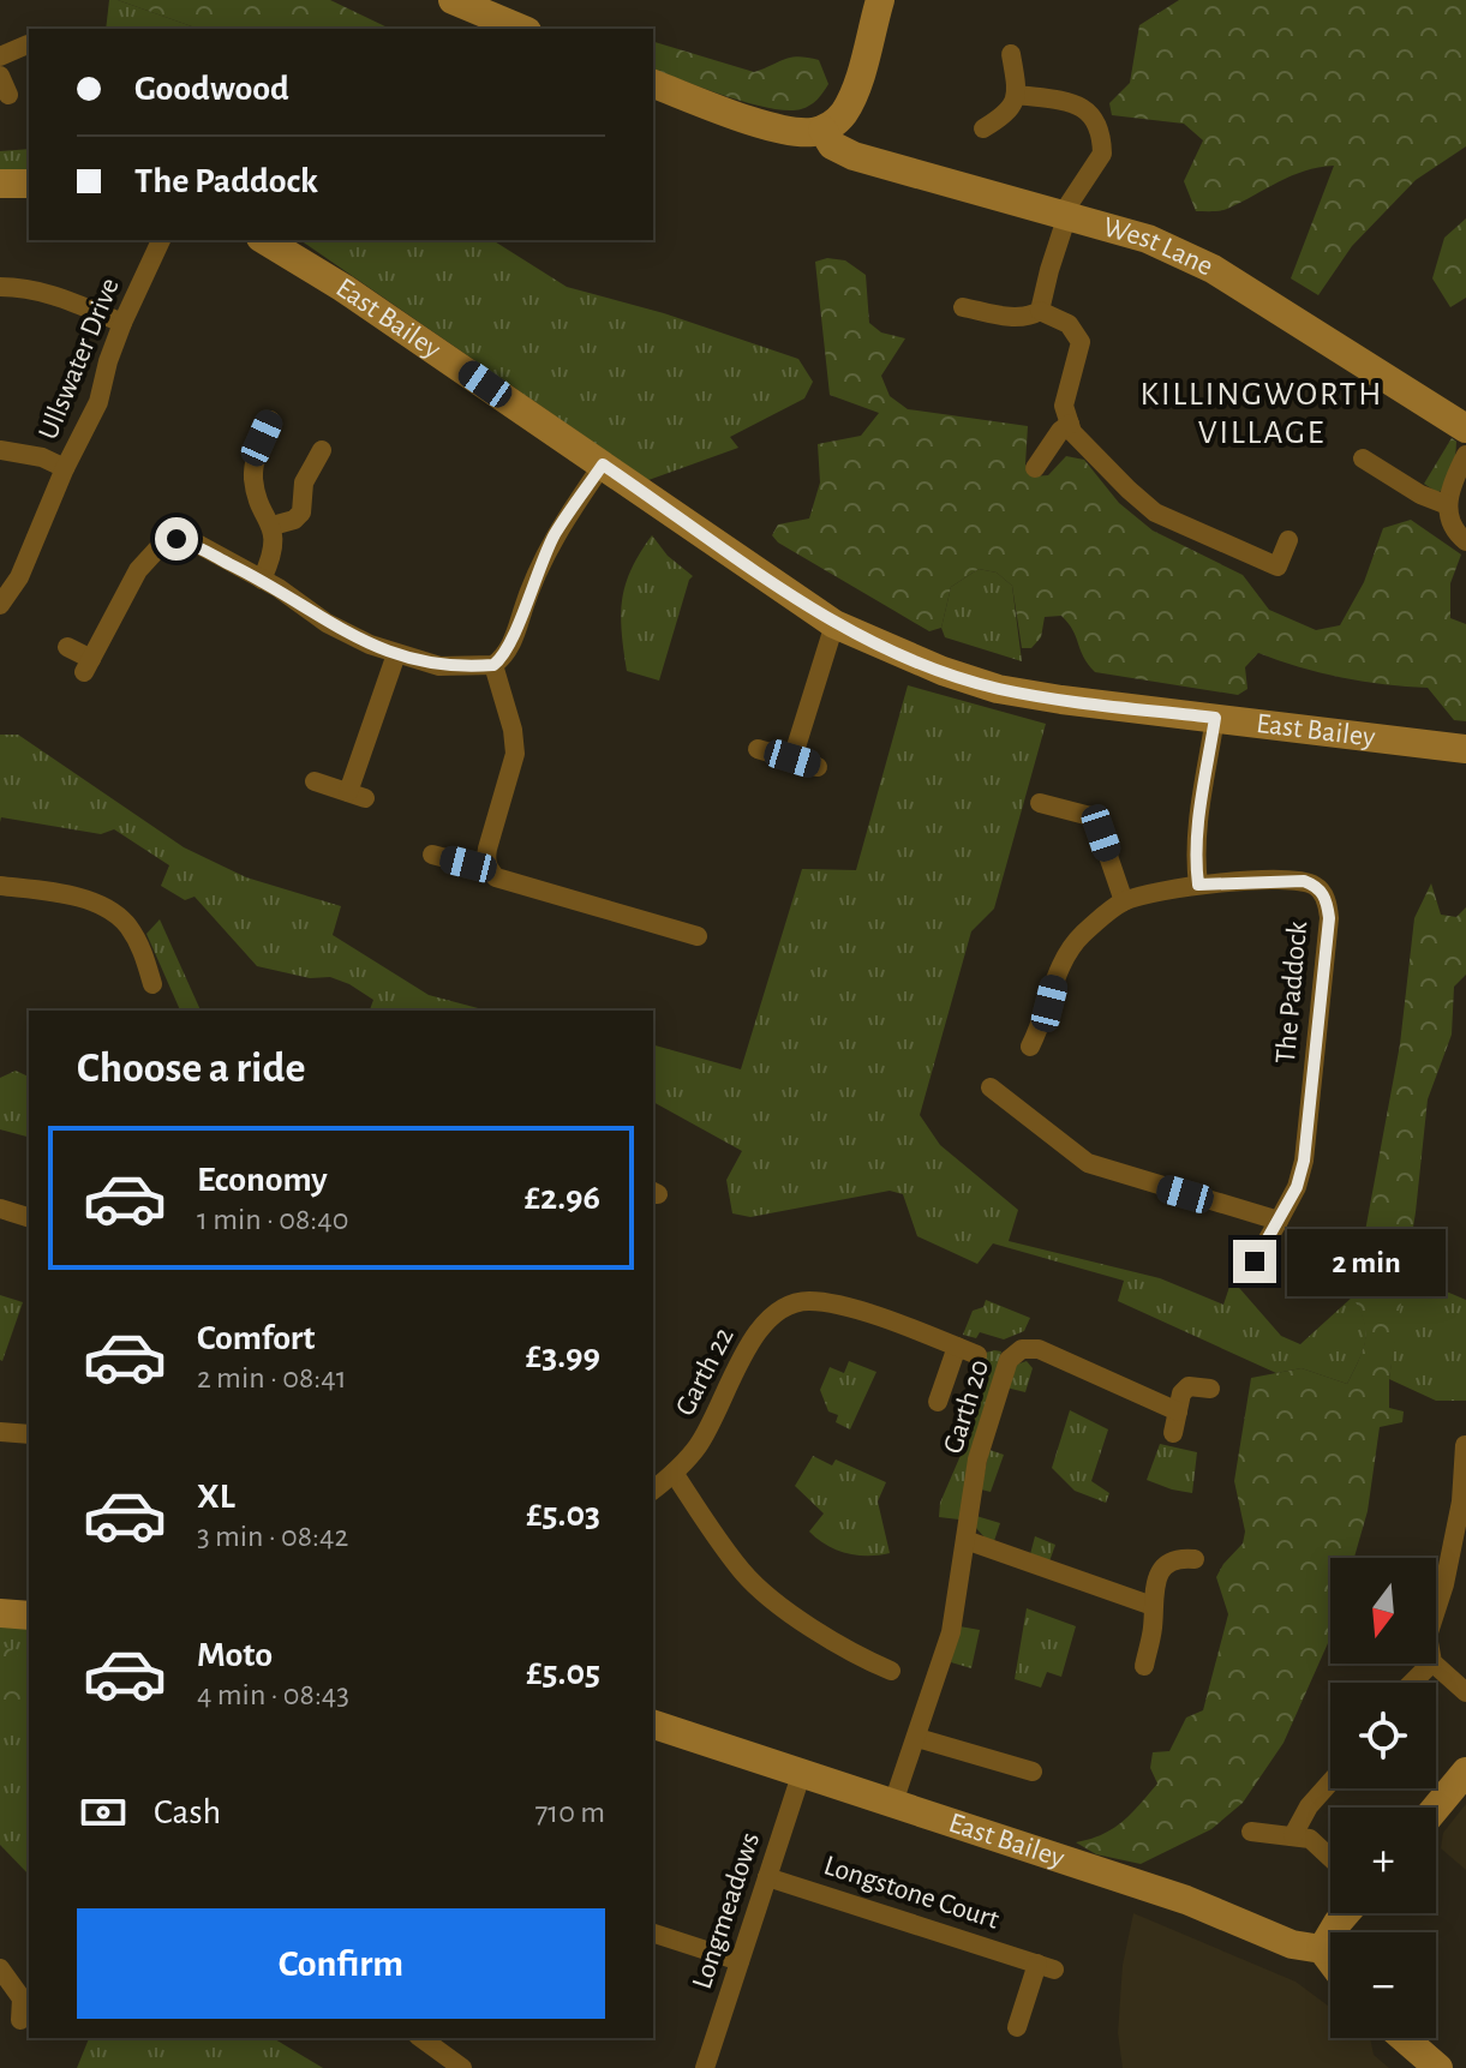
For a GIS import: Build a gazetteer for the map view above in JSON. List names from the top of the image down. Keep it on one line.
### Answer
{"streets":{"street":["West Lane","East Bailey","Ullswater Drive","The Paddock","Garth 22","Garth 20","Longstone Court","Longmeadows"]},"crossings":[["East Bailey","Garth 20"],["East Bailey","Longmeadows"],["Longstone Court","Longmeadows"]],"districts":["KILLINGWORTH VILLAGE"],"north":"bottom","page":{"banner":["Goodwood","The Paddock"],"heading":"Choose a ride","list":[{"name":"Economy","note":"1 min · 08:40","value":"£2.96"},{"name":"Comfort","note":"2 min · 08:41","value":"£3.99"},{"name":"XL","note":"3 min · 08:42","value":"£5.03"},{"name":"Moto","note":"4 min · 08:43","value":"£5.05"}],"bubble":"2 min","map_buttons":["+","−"],"pay":["Cash","710 m"],"buttons":"Confirm"}}
